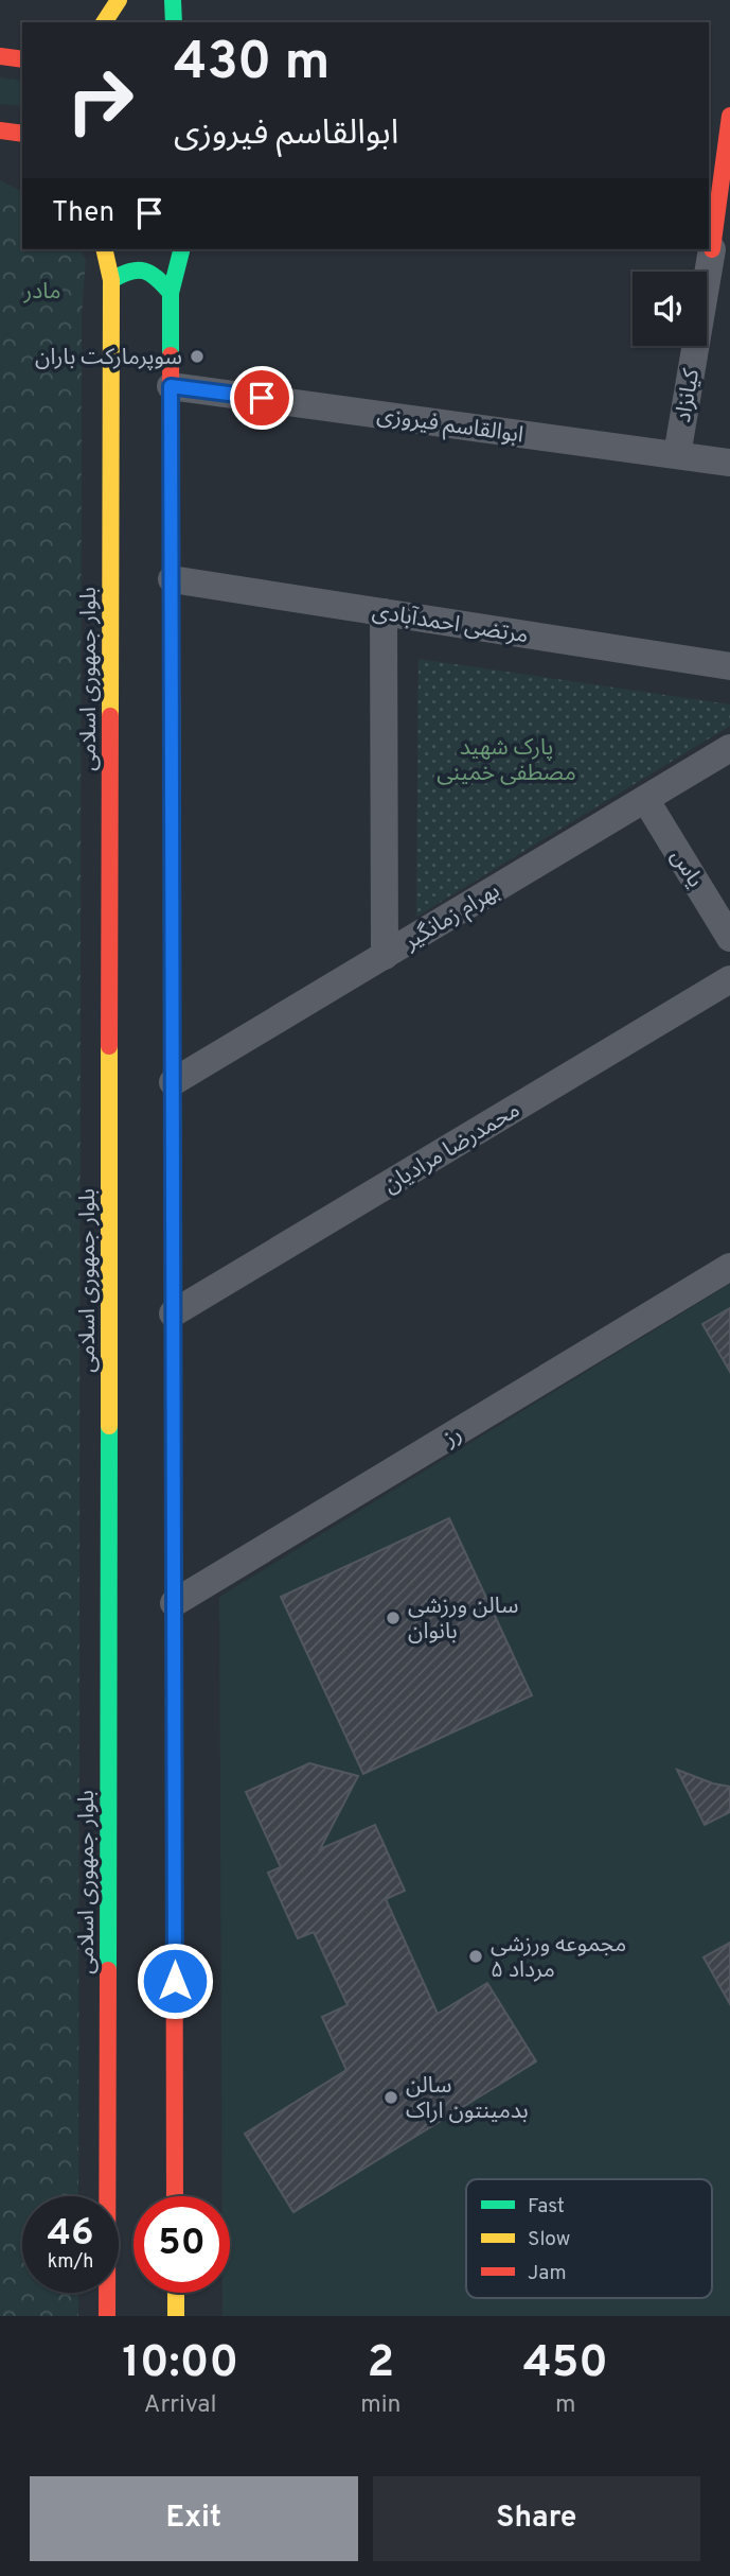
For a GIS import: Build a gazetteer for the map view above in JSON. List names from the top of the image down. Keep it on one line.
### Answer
{"streets":{"main road":["بلوار جمهوری اسلامی"],"street":["کیانزاد","ابوالقاسم فیروزی","مرتضی احمدآبادی","یاس","بهرام زمانگیر","محمدرضا مرادیان","رز"]},"crossings":[["کیانزاد","ابوالقاسم فیروزی"],["یاس","بهرام زمانگیر"]],"parks":["مادر","پارک شهید مصطفی خمینی"],"places":["سوپرمارکت باران","سالن ورزشی بانوان","مجموعه ورزشی ۵ مرداد","سالن بدمینتون اراک"],"legend":["Fast","Slow","Jam"],"page":{"turn":["430 m","ابوالقاسم فیروزی"],"then":"Then","speed":"46 km/h","limit":"50","eta":["10:00","Arrival","2","min","450","m"],"buttons":["Exit","Share"]}}
